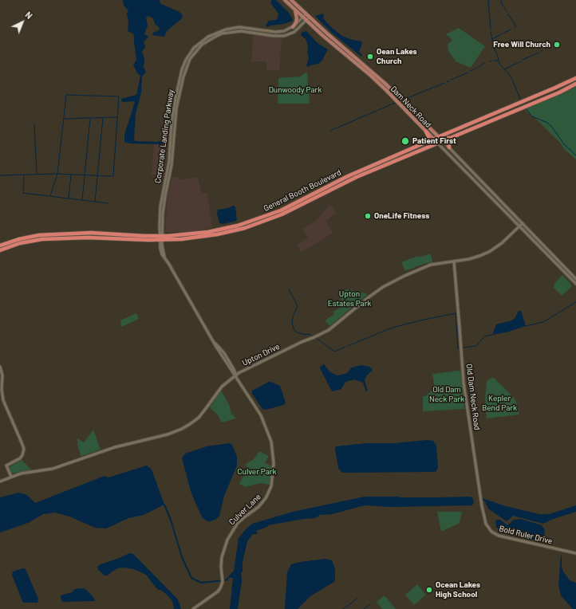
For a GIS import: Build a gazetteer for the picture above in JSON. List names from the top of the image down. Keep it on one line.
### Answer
{"streets":{"highway":["General Booth Boulevard"],"main road":["Dam Neck Road"],"street":["Corporate Landing Parkway","Upton Drive","Old Dam Neck Road","Culver Lane","Bold Ruler Drive"]},"crossings":[["Dam Neck Road","Corporate Landing Parkway"],["Dam Neck Road","General Booth Boulevard"],["Dam Neck Road","Upton Drive"],["Corporate Landing Parkway","General Booth Boulevard"],["Corporate Landing Parkway","Culver Lane"],["General Booth Boulevard","Culver Lane"],["Upton Drive","Old Dam Neck Road"],["Upton Drive","Culver Lane"],["Old Dam Neck Road","Bold Ruler Drive"]],"parks":["Dunwoody Park","Upton Estates Park","Old Dam Neck Park","Kepler Bend Park","Culver Park"],"places":["Free Will Church","Oean Lakes Church","Patient First","OneLife Fitness","Ocean Lakes High School"],"north":"top right"}
